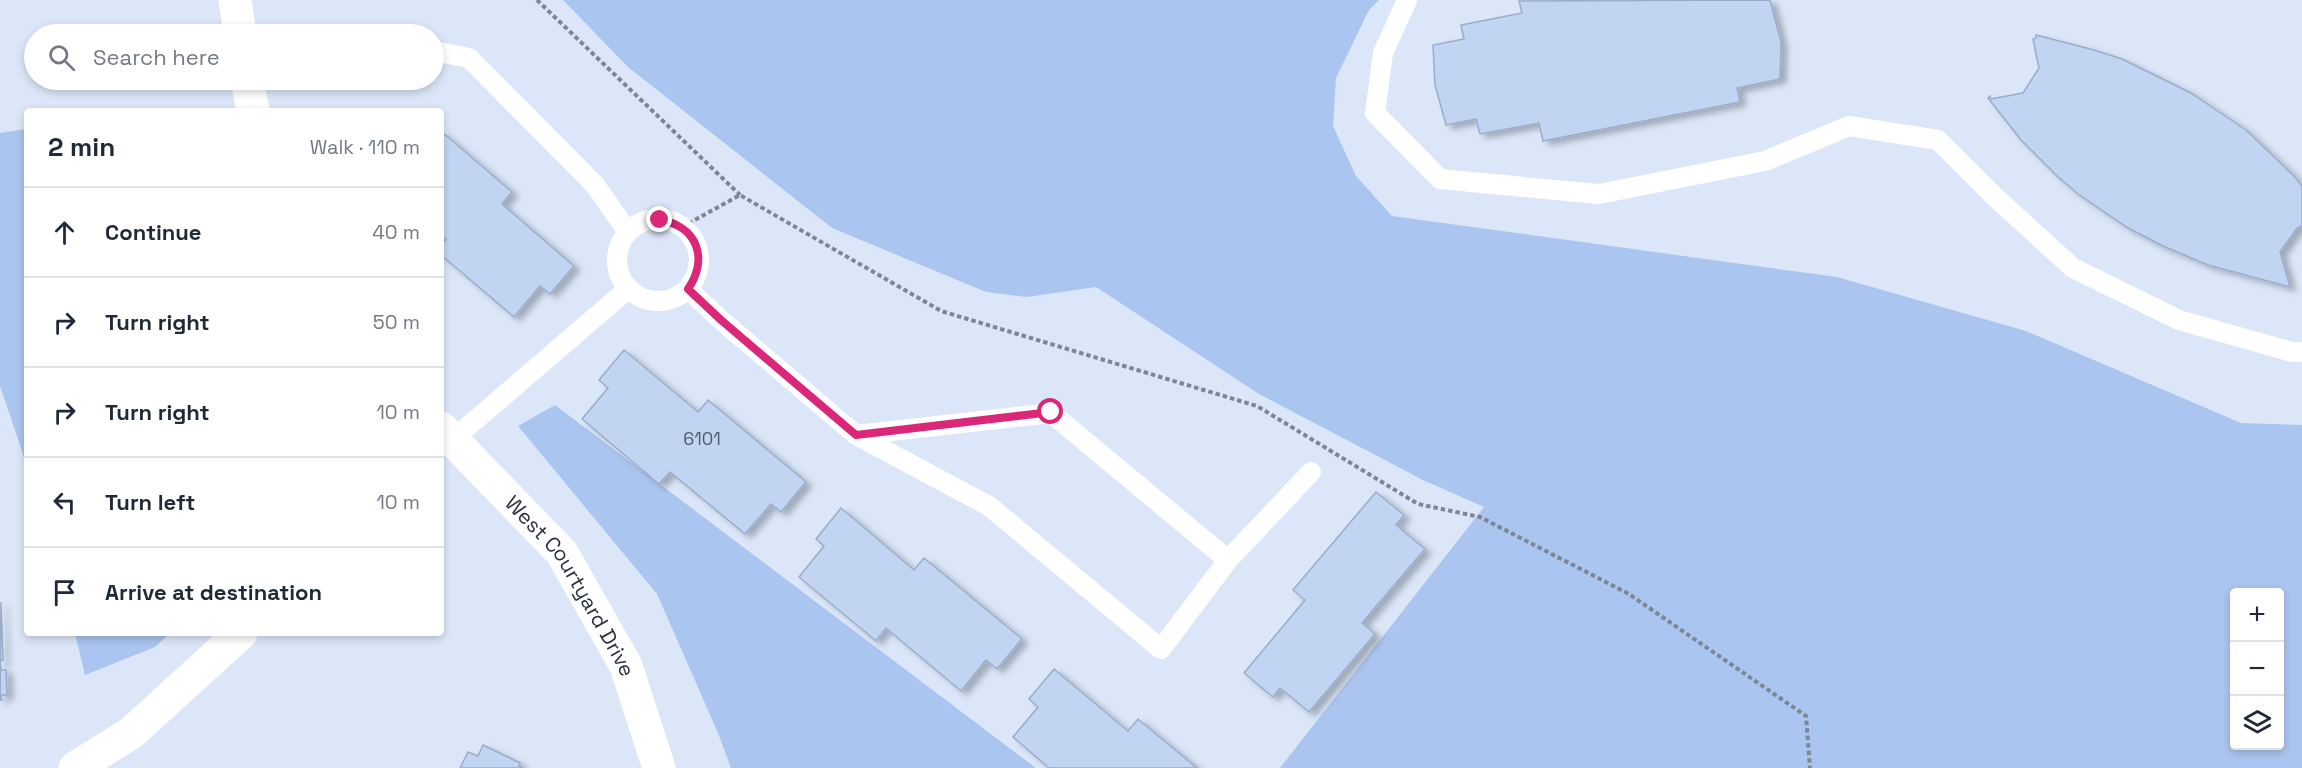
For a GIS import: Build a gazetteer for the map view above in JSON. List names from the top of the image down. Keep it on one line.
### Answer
{"streets":{"street":["West Courtyard Drive"]},"house_numbers":["6101"],"page":{"search":"Search here","heading":["2 min","Walk · 110 m"],"list":[["Continue","40 m"],["Turn right","50 m"],["Turn right","10 m"],["Turn left","10 m"],"Arrive at destination"],"map_buttons":["+","−"]}}
